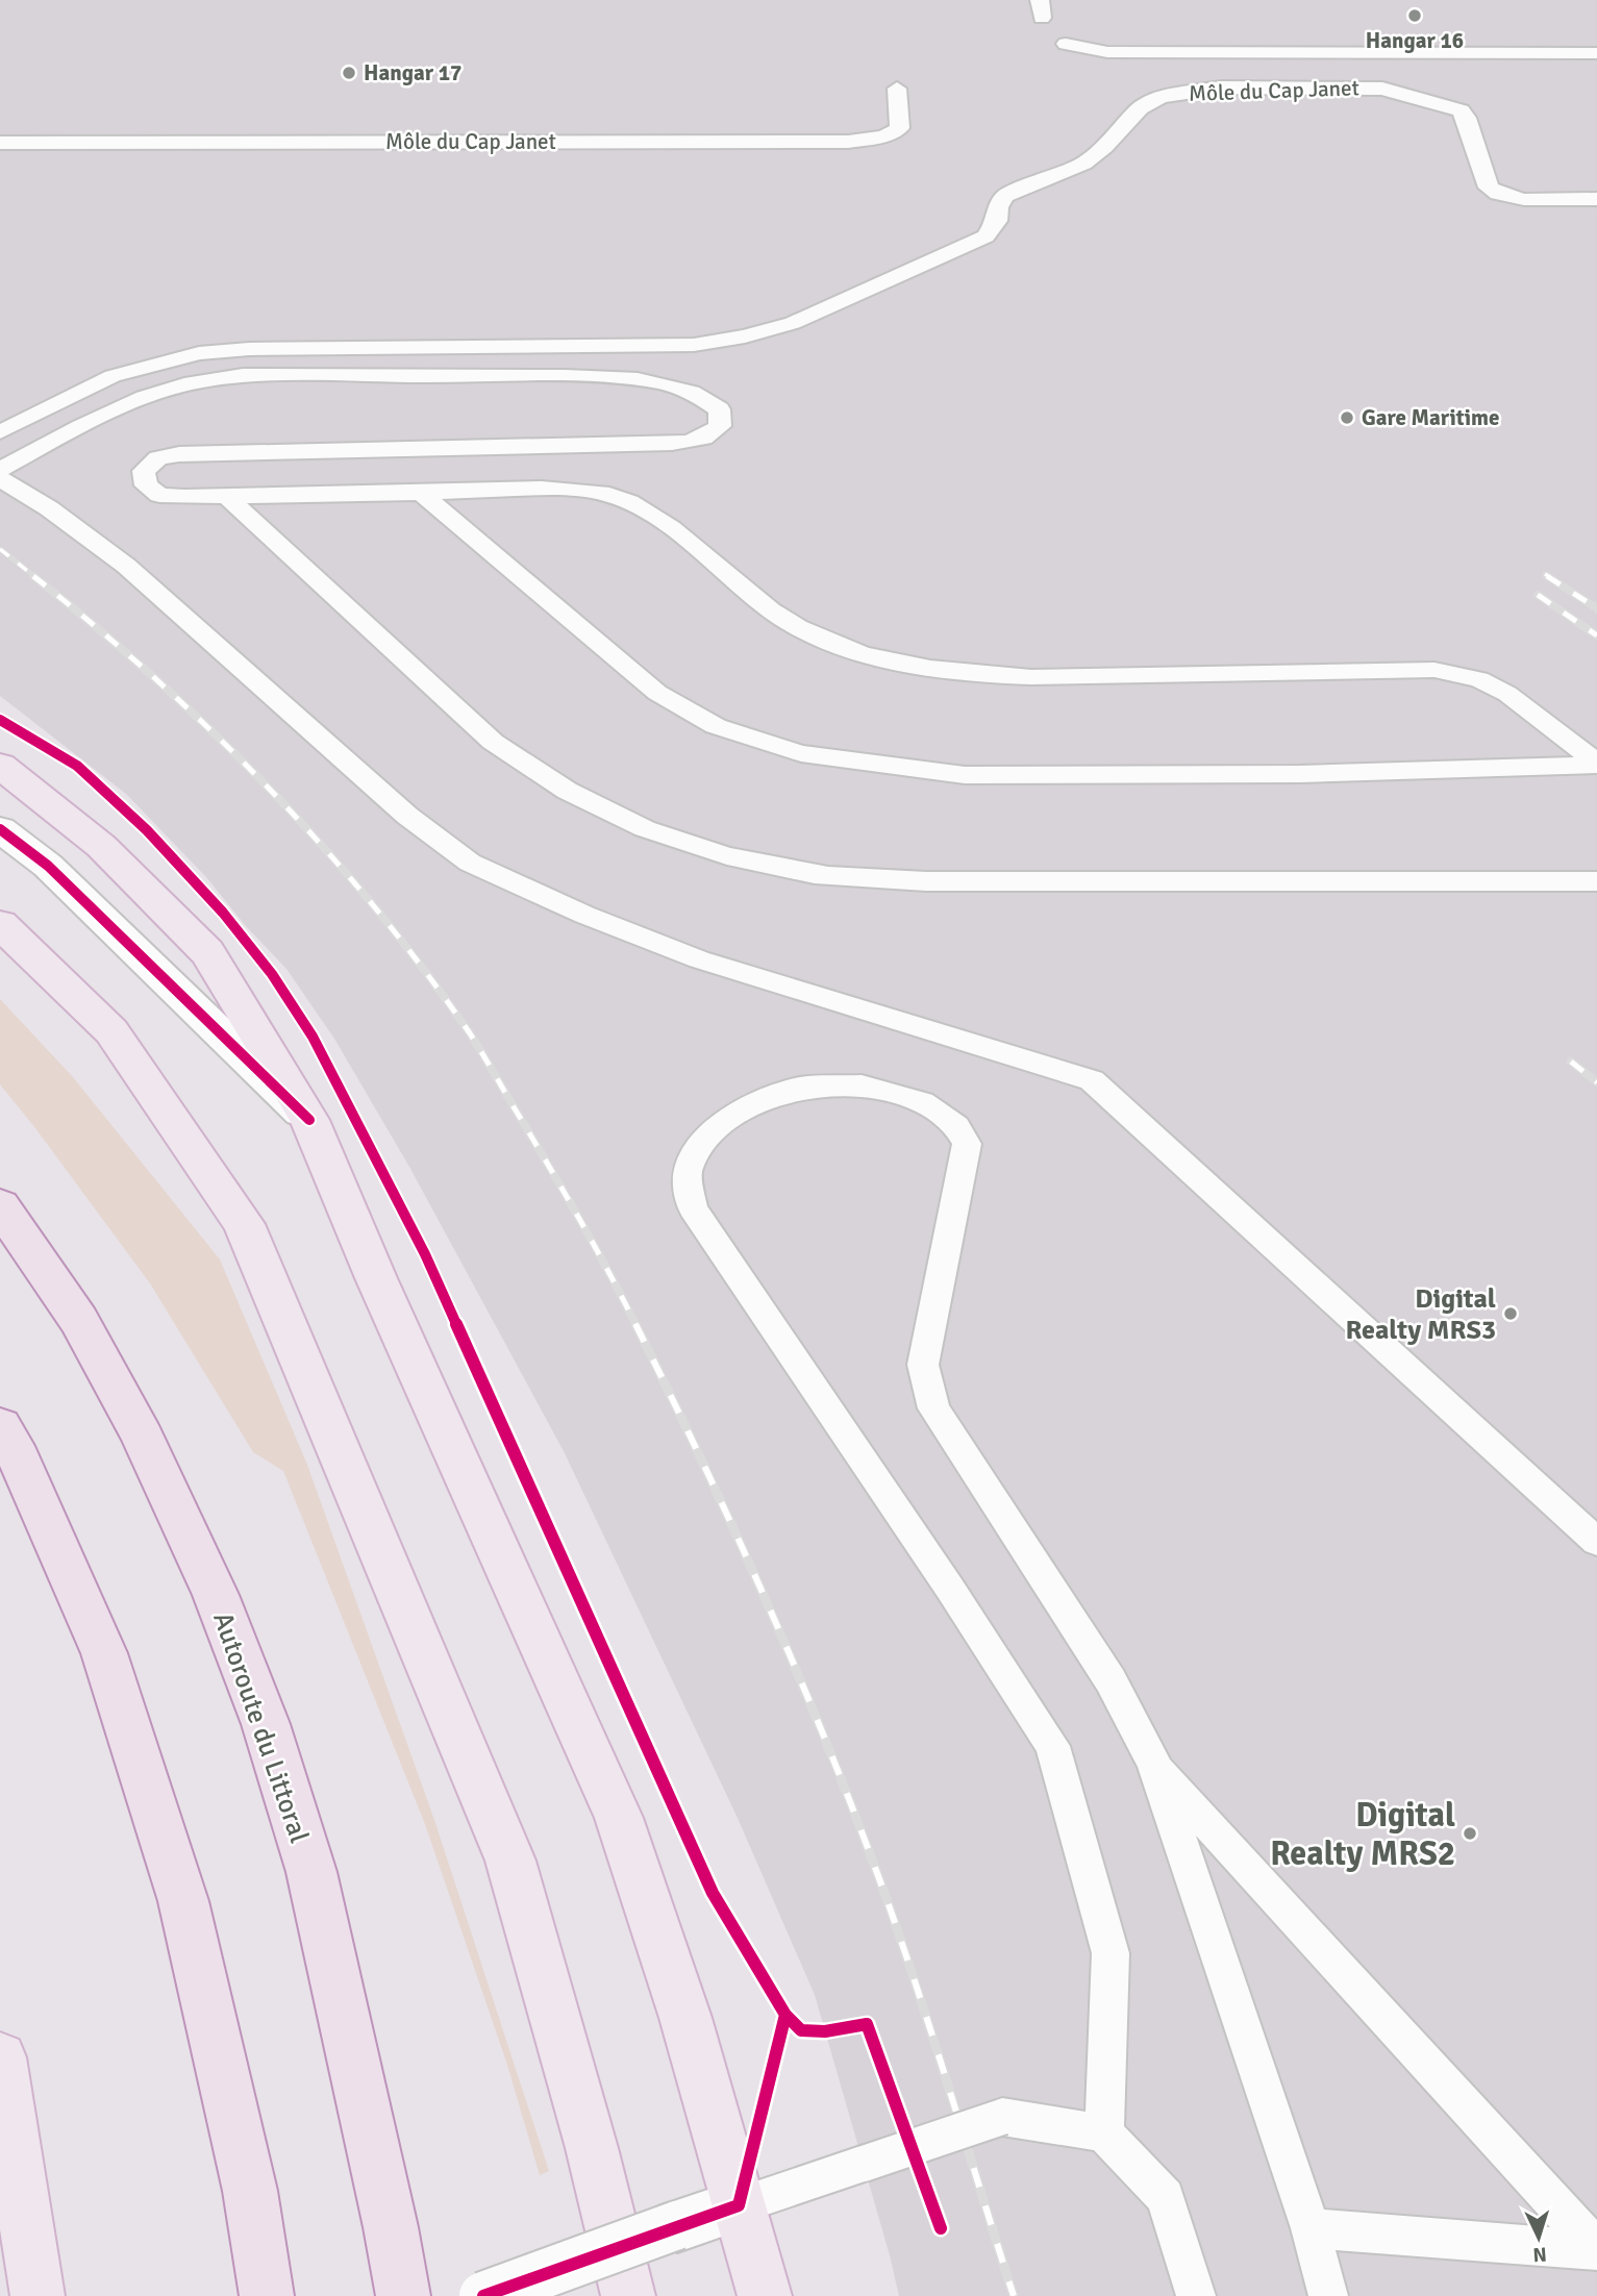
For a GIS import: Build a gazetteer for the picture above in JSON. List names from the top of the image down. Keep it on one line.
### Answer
{"streets":{"highway":["Autoroute du Littoral"],"lane":["Môle du Cap Janet"]},"places":["Hangar 16","Hangar 17","Gare Maritime","Digital Realty MRS3","Digital Realty MRS2"],"north":"bottom"}
